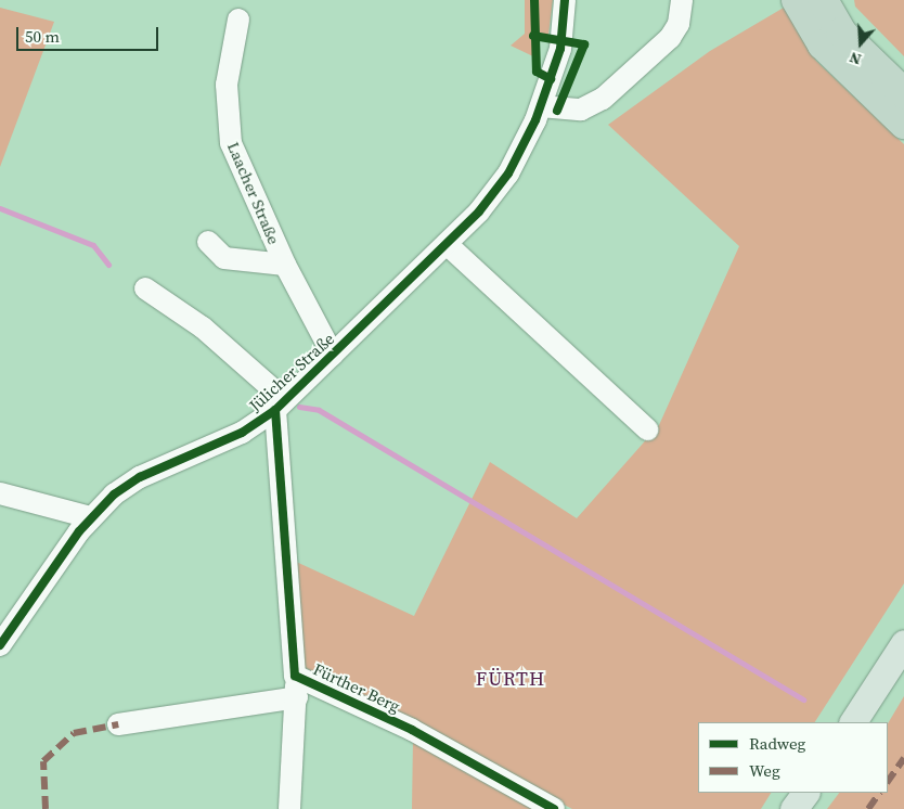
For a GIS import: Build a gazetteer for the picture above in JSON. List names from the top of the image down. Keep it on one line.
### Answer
{"streets":{"street":["Laacher Straße","Jülicher Straße","Fürther Berg"]},"crossings":[["Laacher Straße","Jülicher Straße"],["Jülicher Straße","Fürther Berg"]],"districts":["FÜRTH"],"legend":["Radweg","Weg"],"scale_bar":"50 m","north":"bottom"}
